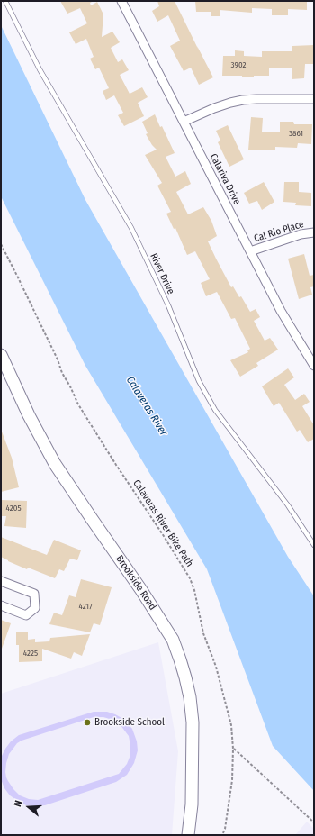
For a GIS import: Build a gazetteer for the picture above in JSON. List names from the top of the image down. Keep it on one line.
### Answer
{"streets":{"street":["Calariva Drive","Cal Rio Place","Brookside Road"],"lane":["River Drive"],"path":["Calaveras River Bike Path"]},"crossings":[["Calariva Drive","Cal Rio Place"]],"water":["Calaveras River"],"places":["Brookside School"],"house_numbers":["3902","3861","4205","4217","4225"],"north":"left"}
